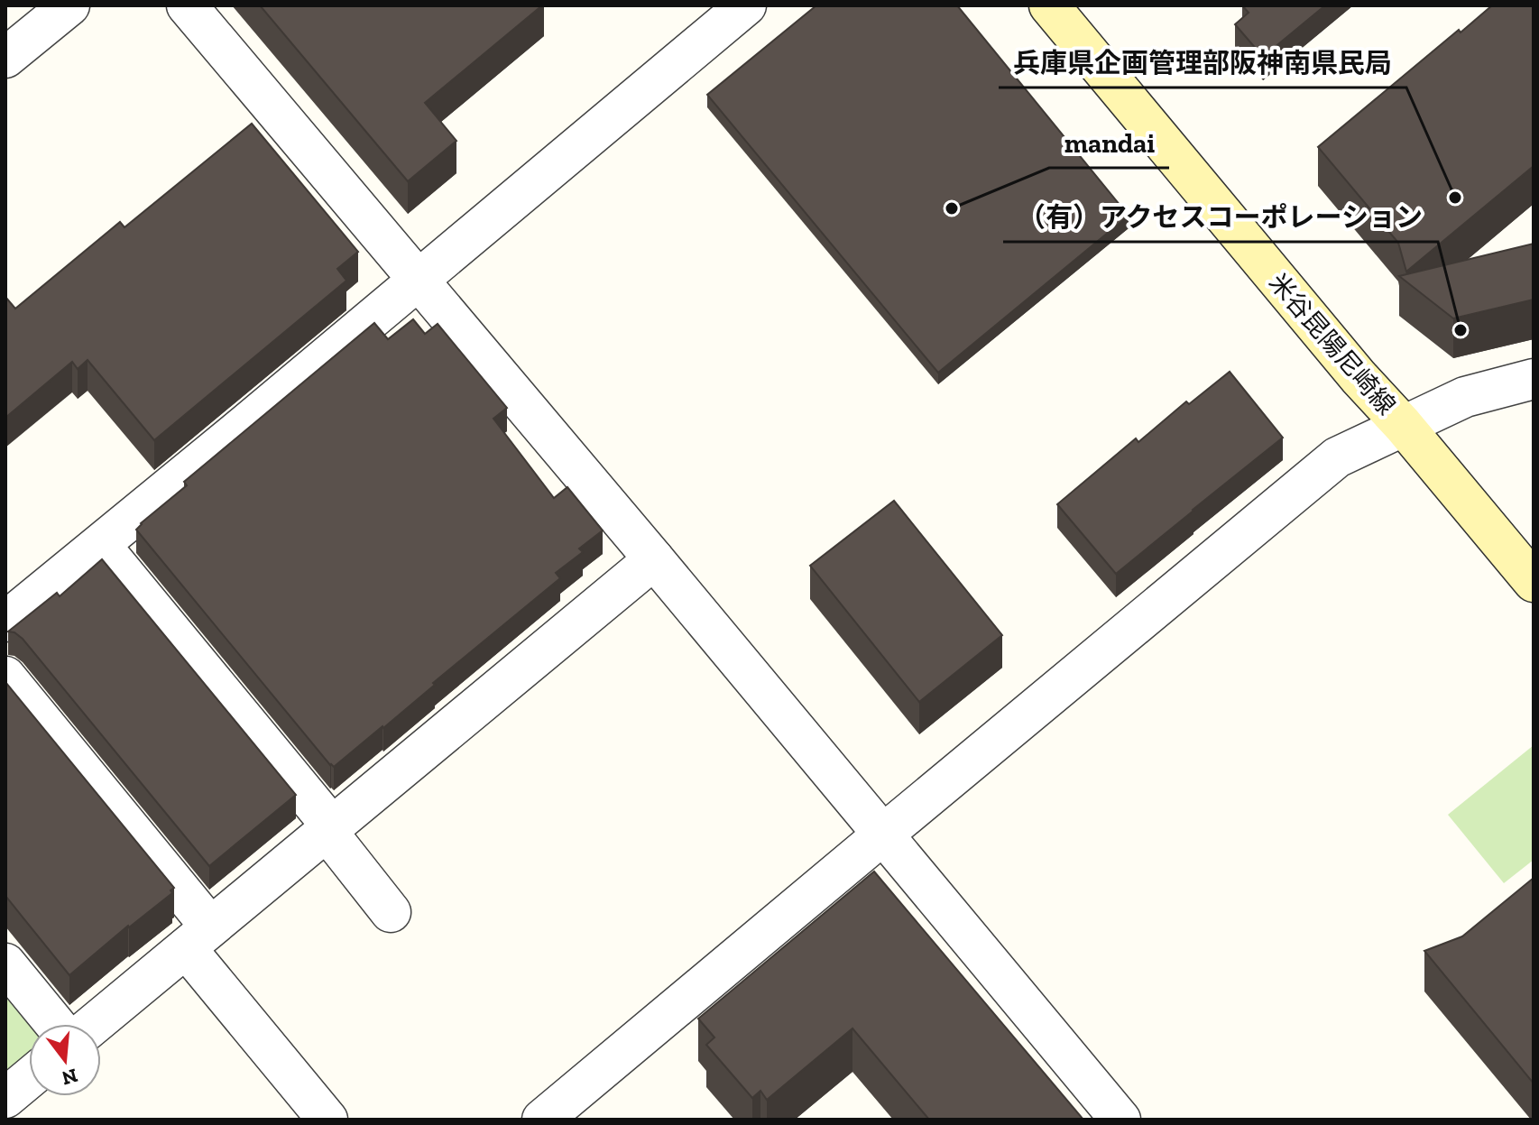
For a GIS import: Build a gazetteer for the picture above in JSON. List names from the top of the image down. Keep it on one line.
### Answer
{"streets":{"main road":["米谷昆陽尼崎線"]},"places":["兵庫県企画管理部阪神南県民局","mandai","（有）アクセスコーポレーション"],"north":"bottom"}
